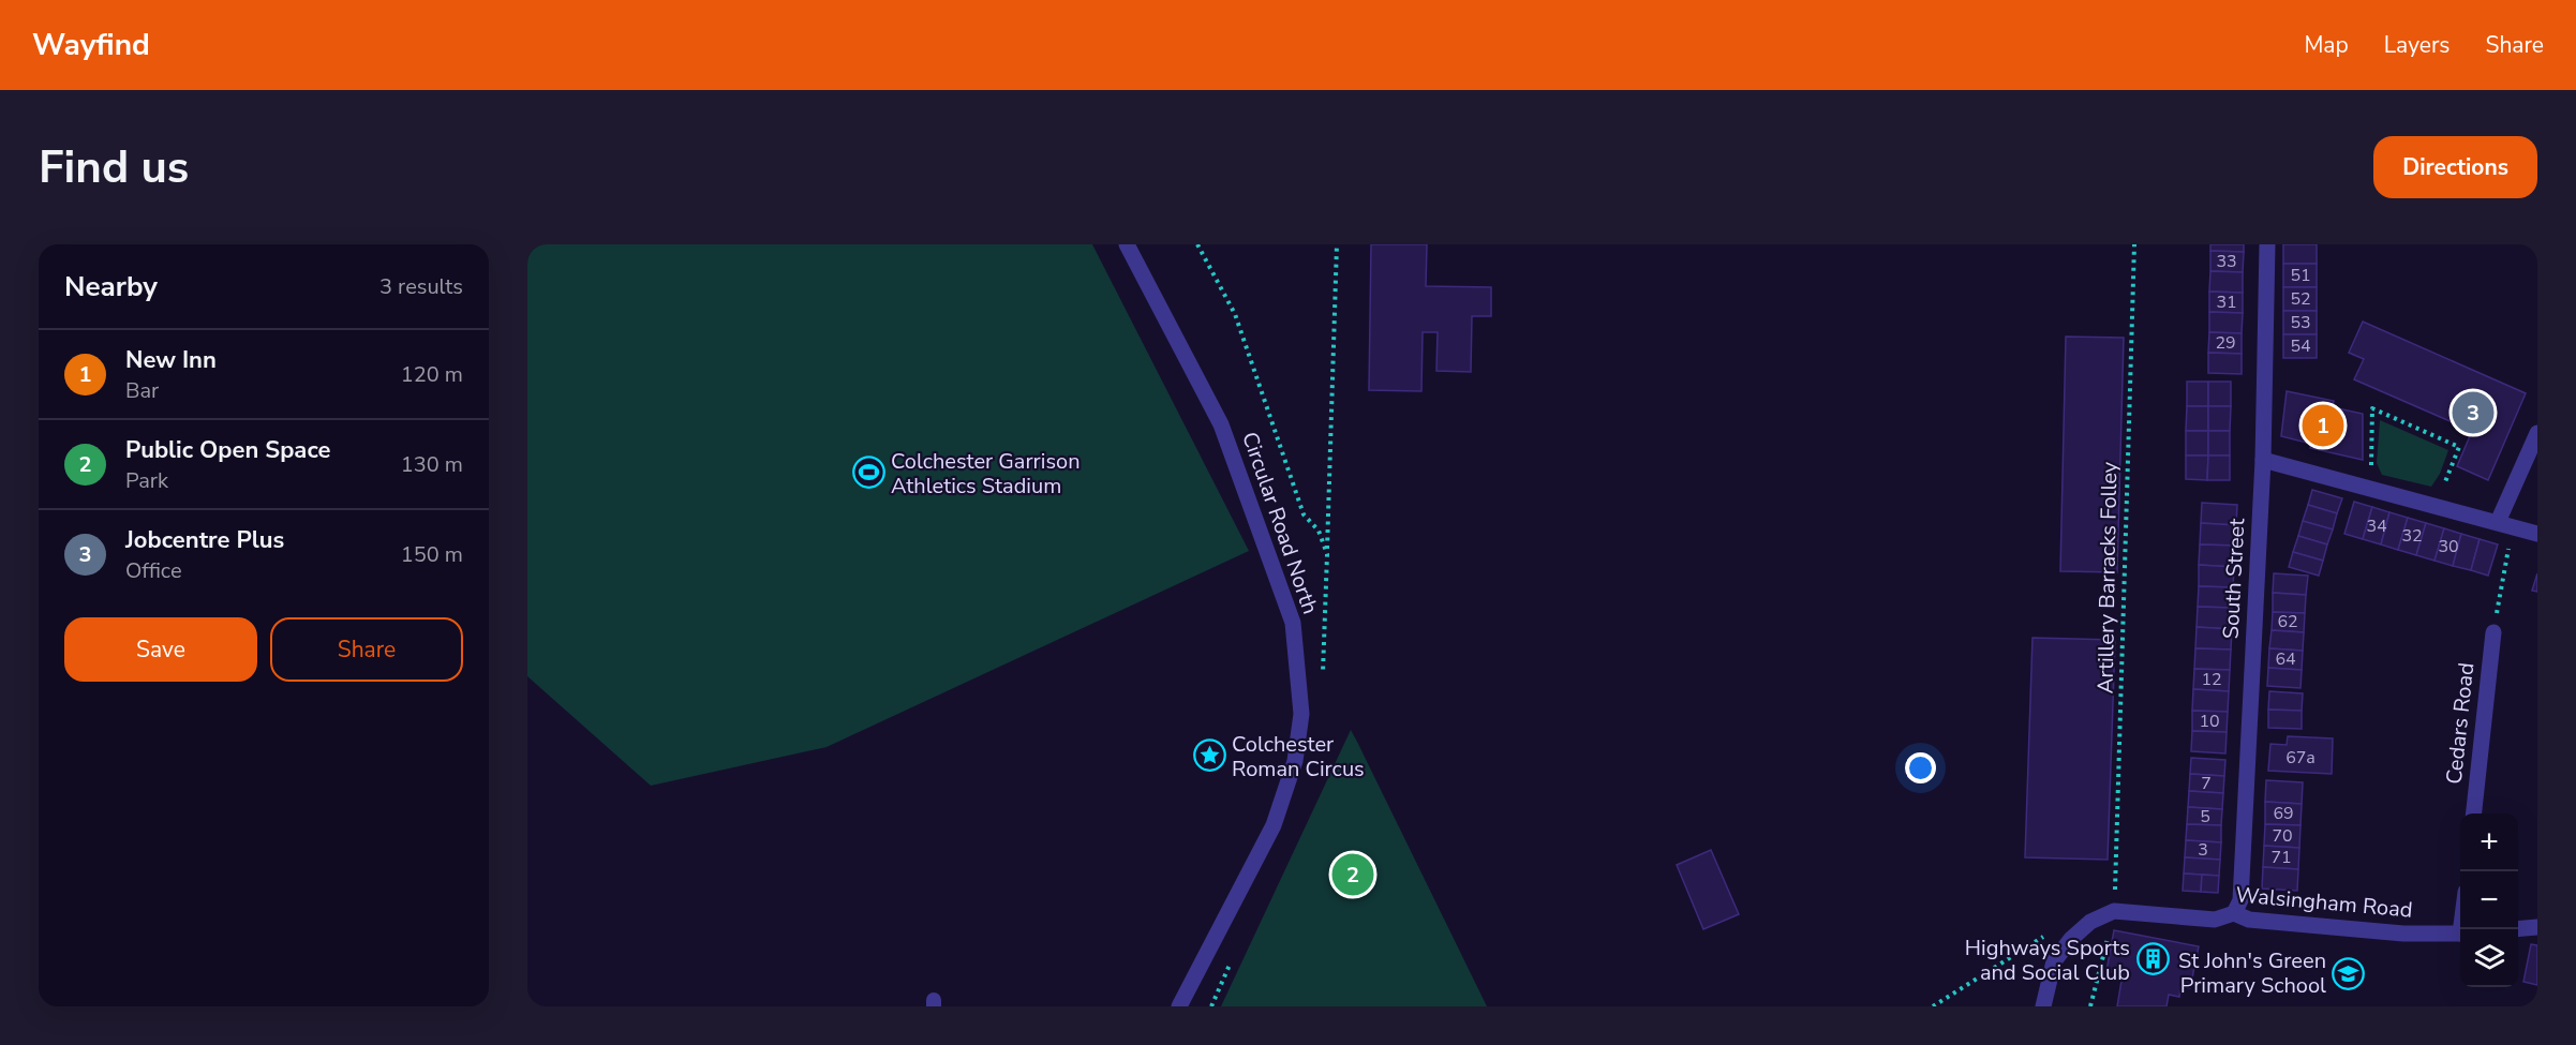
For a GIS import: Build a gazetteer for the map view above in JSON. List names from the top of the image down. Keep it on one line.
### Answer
{"streets":{"street":["Circular Road North","South Street","Cedars Road","Walsingham Road"],"path":["Artillery Barracks Folley"]},"crossings":[["Artillery Barracks Folley","Walsingham Road"],["South Street","Walsingham Road"]],"places":{"sports":["Colchester Garrison Athletics Stadium"],"place":["Colchester Roman Circus"],"building":["Highways Sports and Social Club"],"school or university":["St John's Green Primary School"]},"house_numbers":["33","51","52","31","53","29","54","34","32","30","62","64","12","10","67a","7","69","5","70","3","71"],"page":{"header":"Wayfind","nav":["Map","Layers","Share"],"buttons":["Directions",["Save","Share"]],"title":"Find us","heading":["Nearby","3 results"],"list":[{"mark":"1","name":"New Inn","note":"Bar","value":"120 m"},{"mark":"2","name":"Public Open Space","note":"Park","value":"130 m"},{"mark":"3","name":"Jobcentre Plus","note":"Office","value":"150 m"}],"pins":["3","1","2"],"map_buttons":["+","−"]}}
